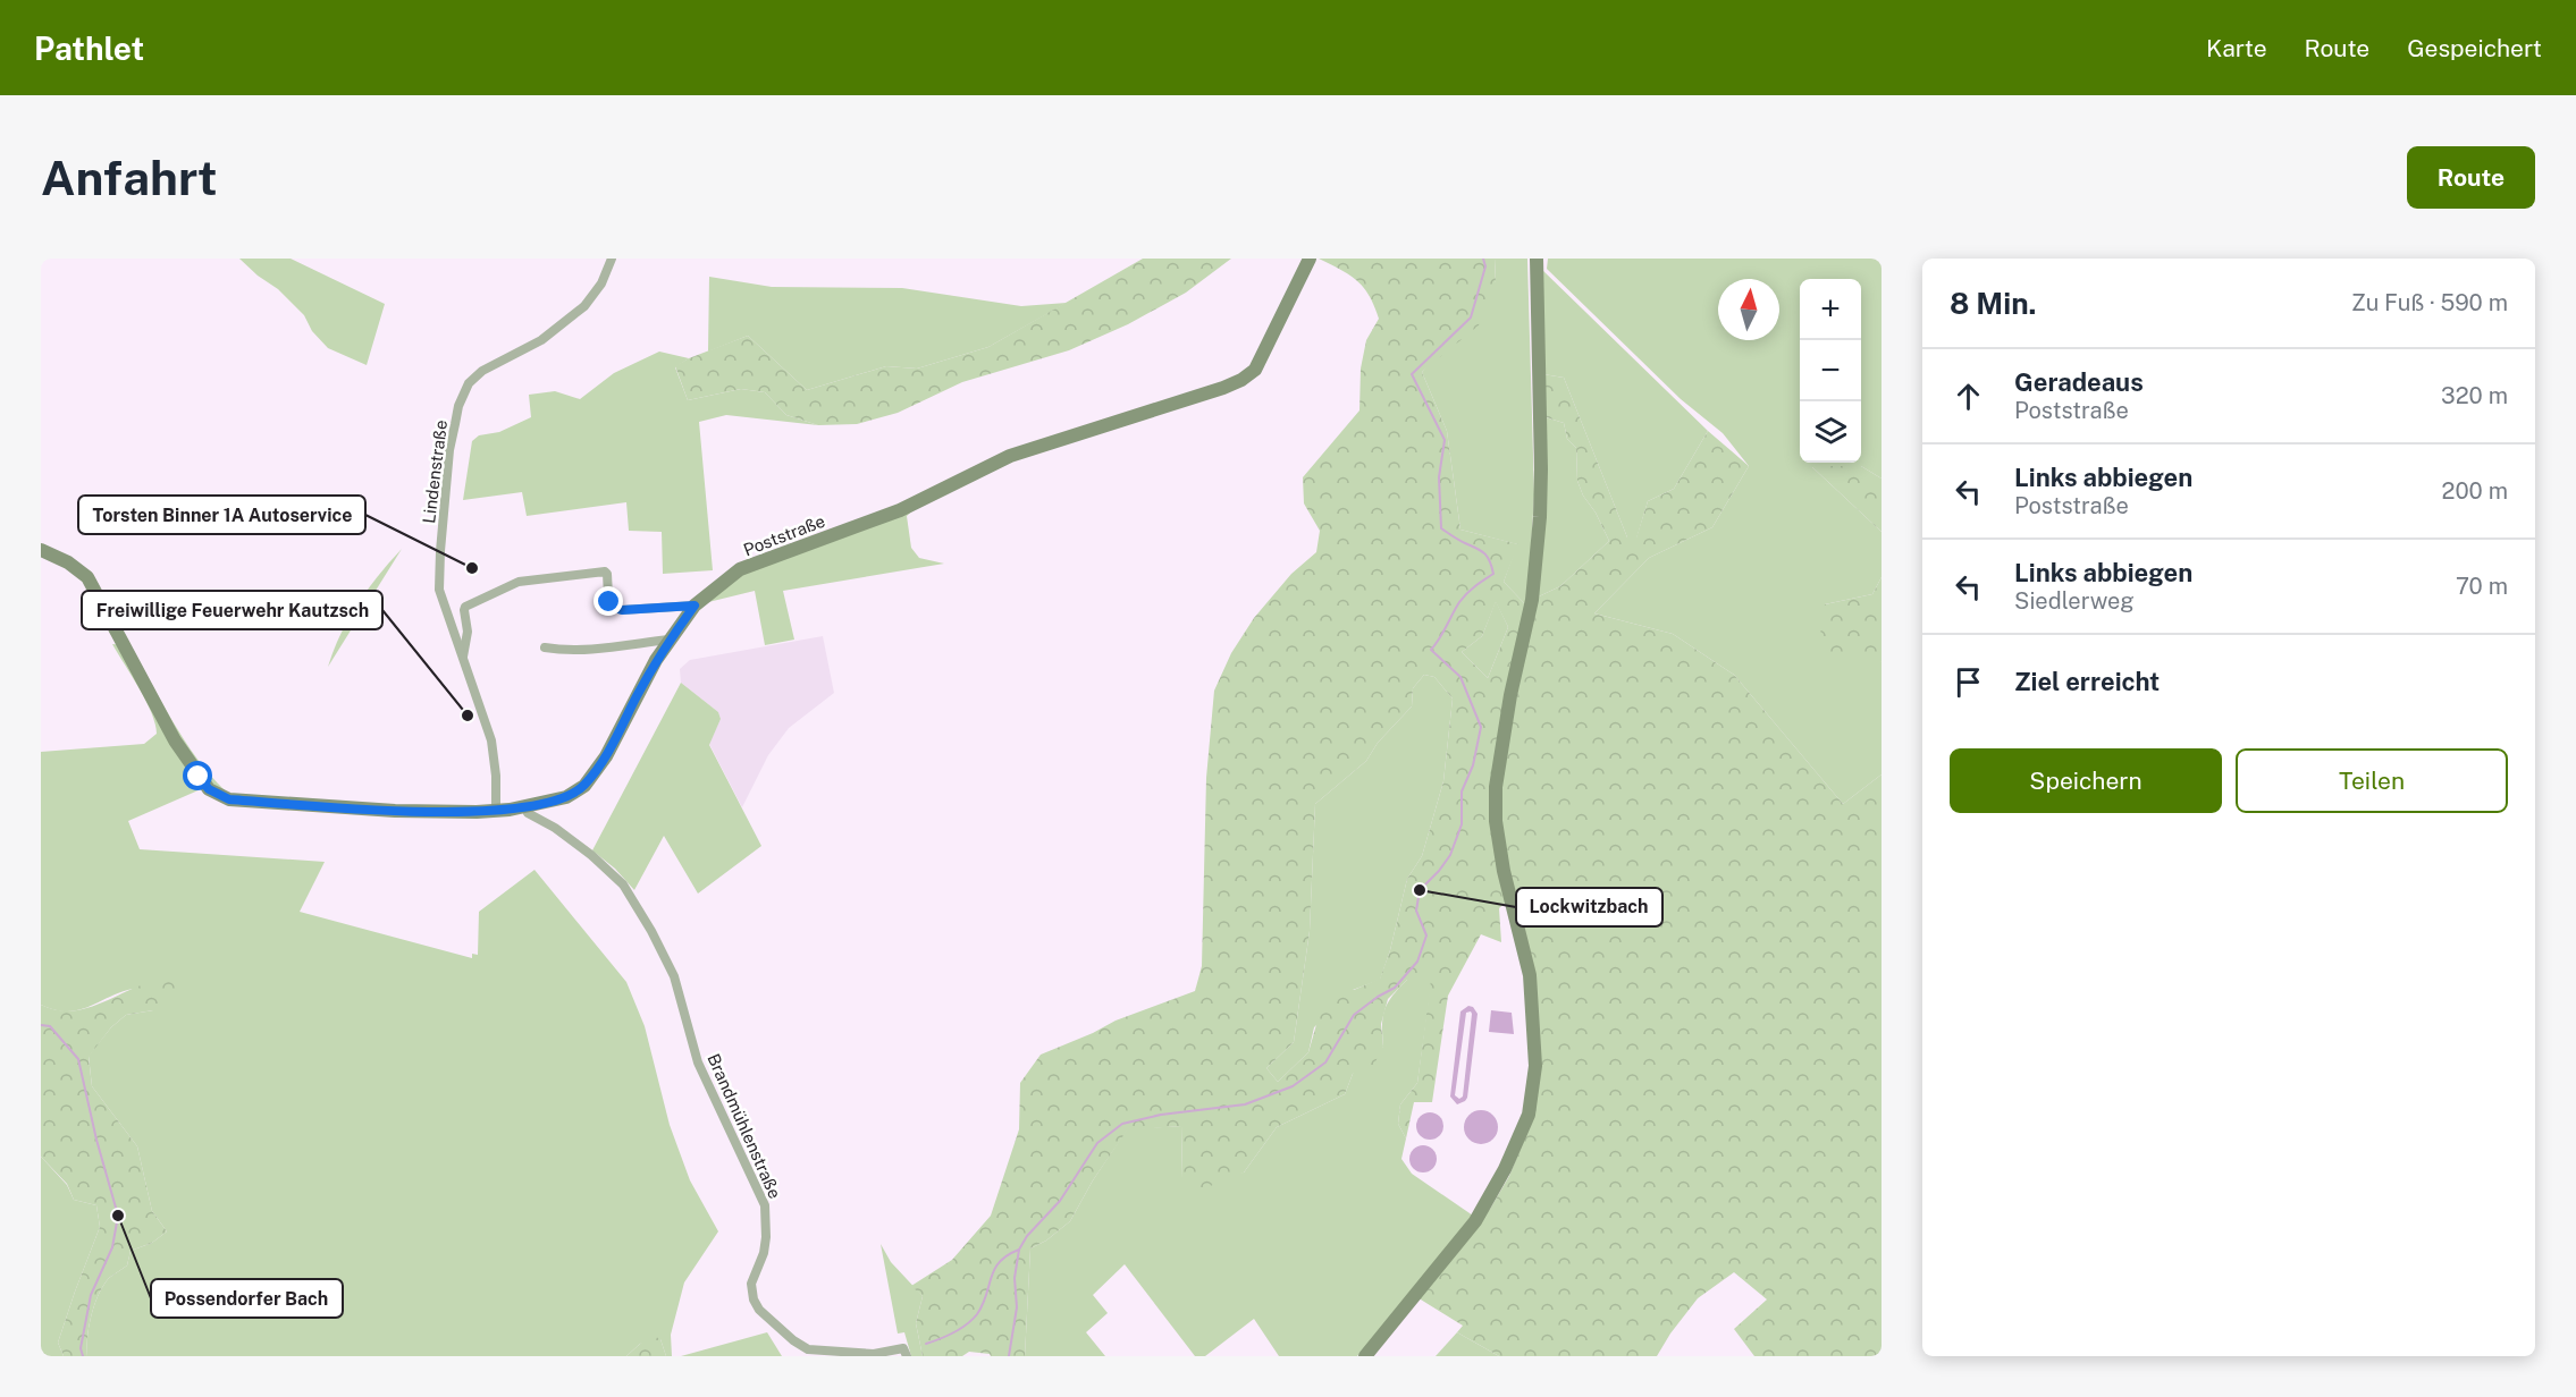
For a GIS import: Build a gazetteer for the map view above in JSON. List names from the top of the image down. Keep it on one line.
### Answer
{"streets":{"street":["Lindenstraße","Poststraße","Brandmühlenstraße"]},"crossings":[["Lindenstraße","Poststraße"],["Poststraße","Brandmühlenstraße"]],"places":["Torsten Binner 1A Autoservice","Freiwillige Feuerwehr Kautzsch","Lockwitzbach","Possendorfer Bach"],"north":"top","page":{"header":"Pathlet","nav":["Karte","Route","Gespeichert"],"buttons":["Route",["Speichern","Teilen"]],"title":"Anfahrt","heading":["8 Min.","Zu Fuß · 590 m"],"map_buttons":["+","−"],"list":[["Geradeaus","Poststraße","320 m"],["Links abbiegen","Poststraße","200 m"],["Links abbiegen","Siedlerweg","70 m"],"Ziel erreicht"]}}
